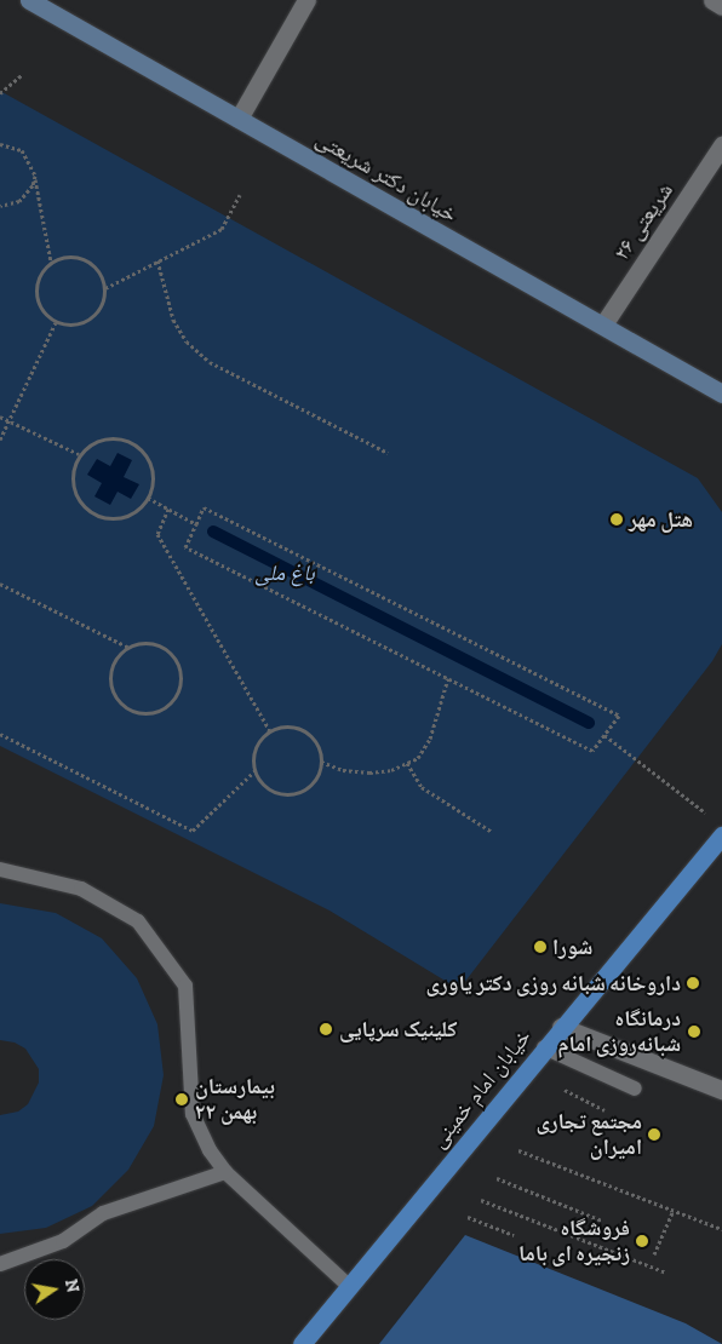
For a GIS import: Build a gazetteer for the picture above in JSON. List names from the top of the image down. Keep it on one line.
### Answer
{"streets":{"main road":["خیابان دکتر شریعتی","خیابان امام خمینی"],"street":["شریعتی ۲۶"]},"crossings":[["خیابان دکتر شریعتی","شریعتی ۲۶"]],"parks":["باغ ملی"],"places":["هتل مهر","شورا","داروخانه شبانه روزی دکتر یاوری","کلینیک سرپایی","درمانگاه شبانه‌روزی امام","بیمارستان ۲۲ بهمن","مجتمع تجاری امیران","فروشگاه زنجیره ای باما"],"north":"right"}
